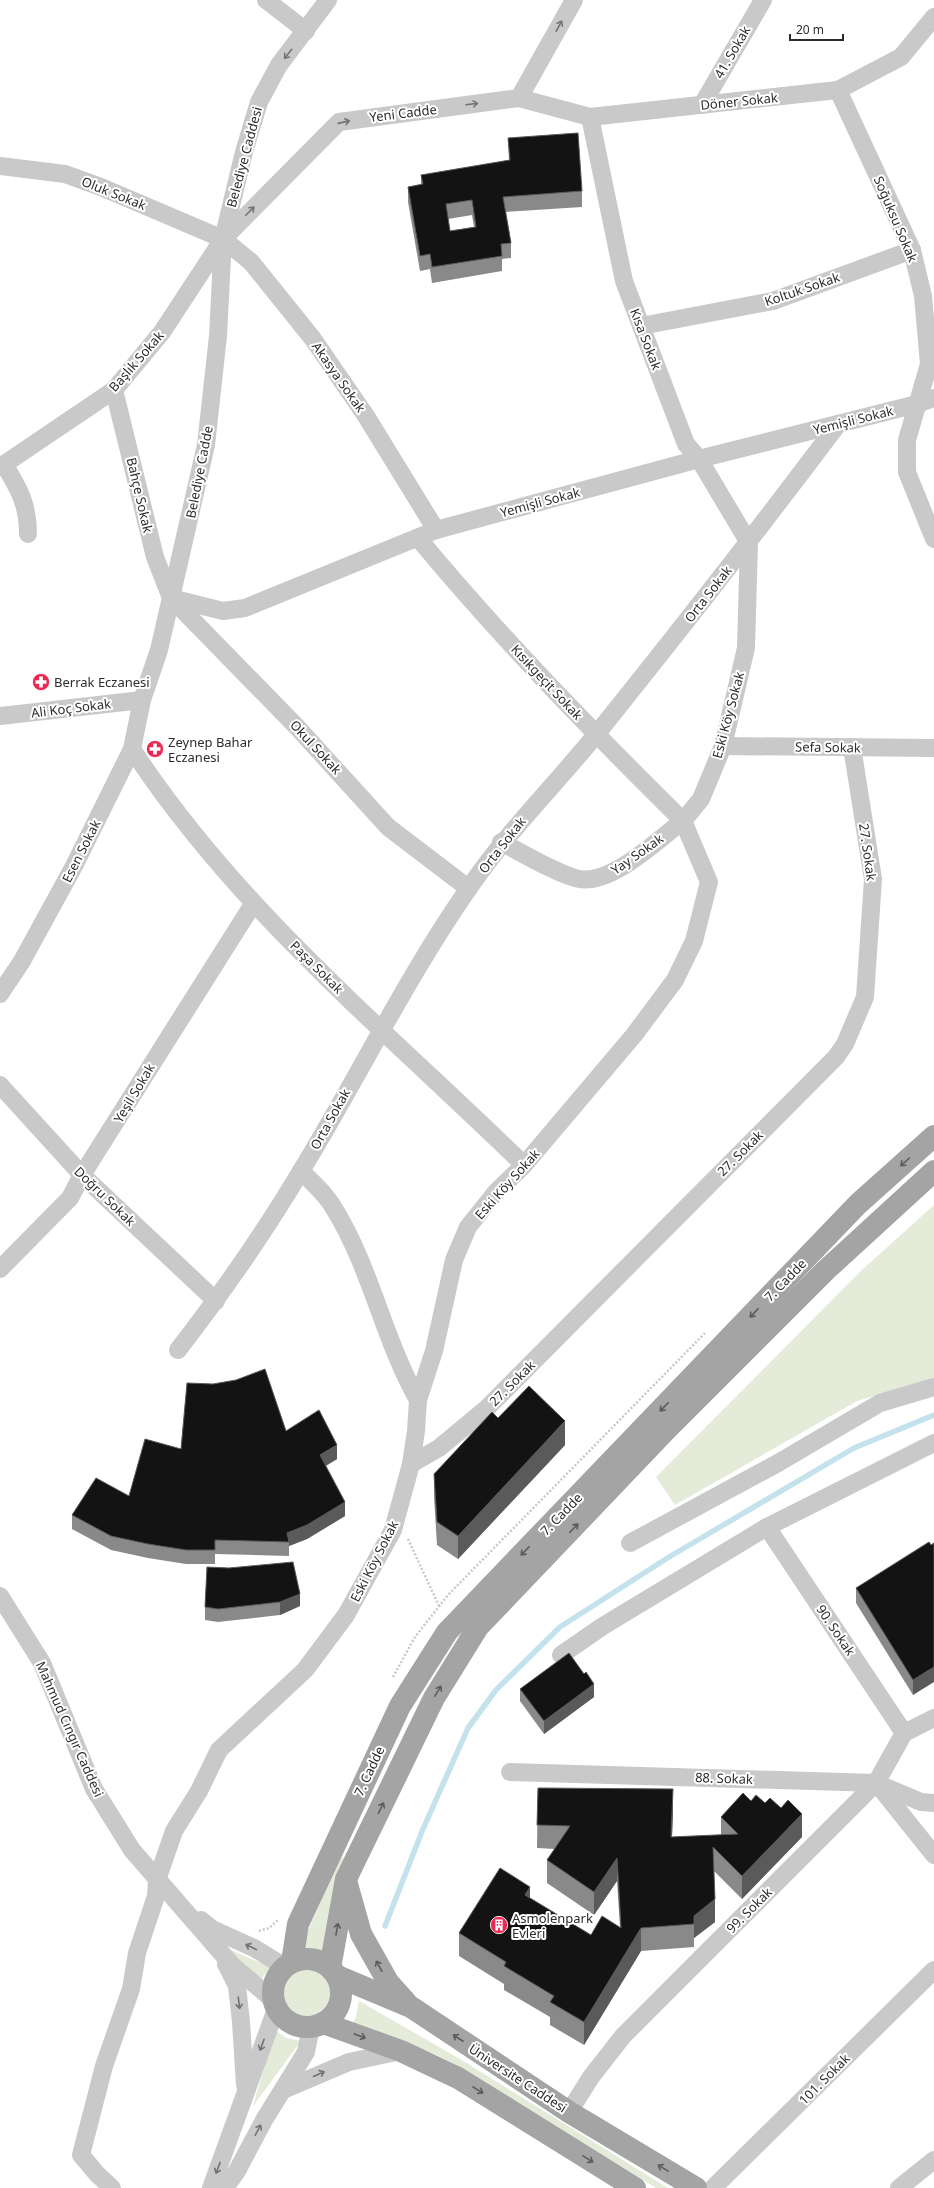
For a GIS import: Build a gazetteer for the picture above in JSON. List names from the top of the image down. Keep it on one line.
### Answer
{"streets":{"main road":["7. Cadde","Üniversite Caddesi"],"street":["41. Sokak","Döner Sokak","Yeni Cadde","Belediye Caddesi","Oluk Sokak","Soğuksu Sokak","Koltuk Sokak","Kısa Sokak","Başlık Sokak","Akasya Sokak","Yemişli Sokak","Belediye Cadde","Bahçe Sokak","Orta Sokak","Kısıkgeçit Sokak","Ali Koç Sokak","Eski Köy Sokak","Okul Sokak","Sefa Sokak","Esen Sokak","27. Sokak","Yay Sokak","Paşa Sokak","Yeşil Sokak","Doğru Sokak","90. Sokak","Mahmud Cıngır Caddesi","88. Sokak","99. Sokak","101. Sokak"]},"crossings":[["41. Sokak","Döner Sokak"],["Döner Sokak","Yeni Cadde"],["Döner Sokak","Soğuksu Sokak"],["Döner Sokak","Kısa Sokak"],["Yeni Cadde","Belediye Caddesi"],["Yeni Cadde","Oluk Sokak"],["Yeni Cadde","Başlık Sokak"],["Yeni Cadde","Akasya Sokak"],["Yeni Cadde","Belediye Cadde"],["Belediye Caddesi","Oluk Sokak"],["Belediye Caddesi","Başlık Sokak"],["Belediye Caddesi","Akasya Sokak"],["Belediye Caddesi","Belediye Cadde"],["Oluk Sokak","Başlık Sokak"],["Oluk Sokak","Akasya Sokak"],["Oluk Sokak","Belediye Cadde"],["Soğuksu Sokak","Koltuk Sokak"],["Soğuksu Sokak","Yemişli Sokak"],["Koltuk Sokak","Kısa Sokak"],["Kısa Sokak","Yemişli Sokak"],["Kısa Sokak","Orta Sokak"],["Kısa Sokak","Eski Köy Sokak"],["Başlık Sokak","Akasya Sokak"],["Başlık Sokak","Belediye Cadde"],["Başlık Sokak","Bahçe Sokak"],["Akasya Sokak","Yemişli Sokak"],["Akasya Sokak","Belediye Cadde"],["Yemişli Sokak","Belediye Cadde"],["Yemişli Sokak","Bahçe Sokak"],["Yemişli Sokak","Orta Sokak"],["Yemişli Sokak","Kısıkgeçit Sokak"],["Yemişli Sokak","Okul Sokak"],["Belediye Cadde","Bahçe Sokak"],["Belediye Cadde","Ali Koç Sokak"],["Belediye Cadde","Okul Sokak"],["Belediye Cadde","Esen Sokak"],["Bahçe Sokak","Okul Sokak"],["Orta Sokak","Kısıkgeçit Sokak"],["Orta Sokak","Eski Köy Sokak"],["Orta Sokak","Okul Sokak"],["Orta Sokak","Yay Sokak"],["Orta Sokak","Paşa Sokak"],["Orta Sokak","Doğru Sokak"],["Kısıkgeçit Sokak","Eski Köy Sokak"],["Kısıkgeçit Sokak","Yay Sokak"],["Ali Koç Sokak","Esen Sokak"],["Eski Köy Sokak","Sefa Sokak"],["Eski Köy Sokak","27. Sokak"],["Eski Köy Sokak","Yay Sokak"],["Eski Köy Sokak","Paşa Sokak"],["Eski Köy Sokak","Mahmud Cıngır Caddesi"],["Sefa Sokak","27. Sokak"],["Esen Sokak","Paşa Sokak"],["Paşa Sokak","Yeşil Sokak"],["Yeşil Sokak","Doğru Sokak"],["7. Cadde","Mahmud Cıngır Caddesi"],["7. Cadde","Üniversite Caddesi"],["90. Sokak","99. Sokak"],["Mahmud Cıngır Caddesi","Üniversite Caddesi"],["88. Sokak","99. Sokak"],["99. Sokak","Üniversite Caddesi"]],"one_way":["Yeni Cadde","Belediye Caddesi"],"places":{"pharmacy":["Berrak Eczanesi","Zeynep Bahar Eczanesi"],"building":["Asmolenpark Evleri"]},"scale_bar":"20 m"}
